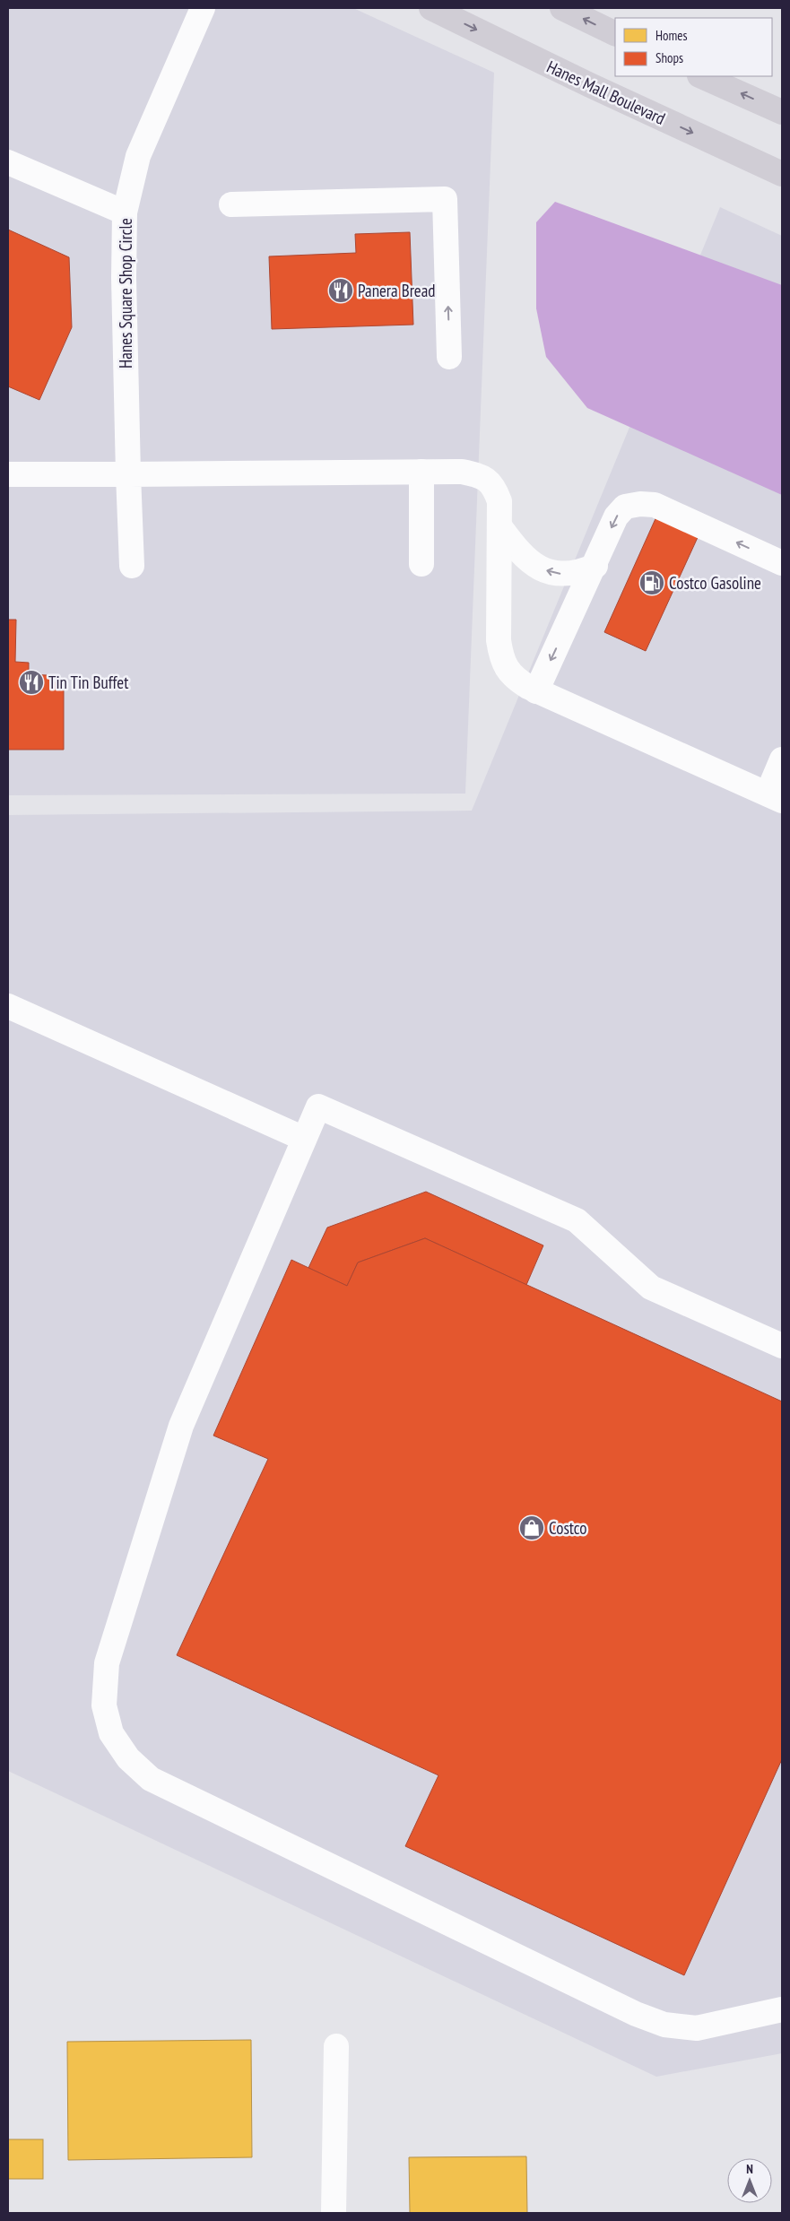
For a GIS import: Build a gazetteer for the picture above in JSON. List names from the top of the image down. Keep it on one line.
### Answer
{"streets":{"main road":["Hanes Mall Boulevard"],"lane":["Hanes Square Shop Circle"]},"places":{"restaurant":["Panera Bread","Tin Tin Buffet"],"fuel station":["Costco Gasoline"],"shop":["Costco"]},"legend":["Homes","Shops"],"north":"top"}
